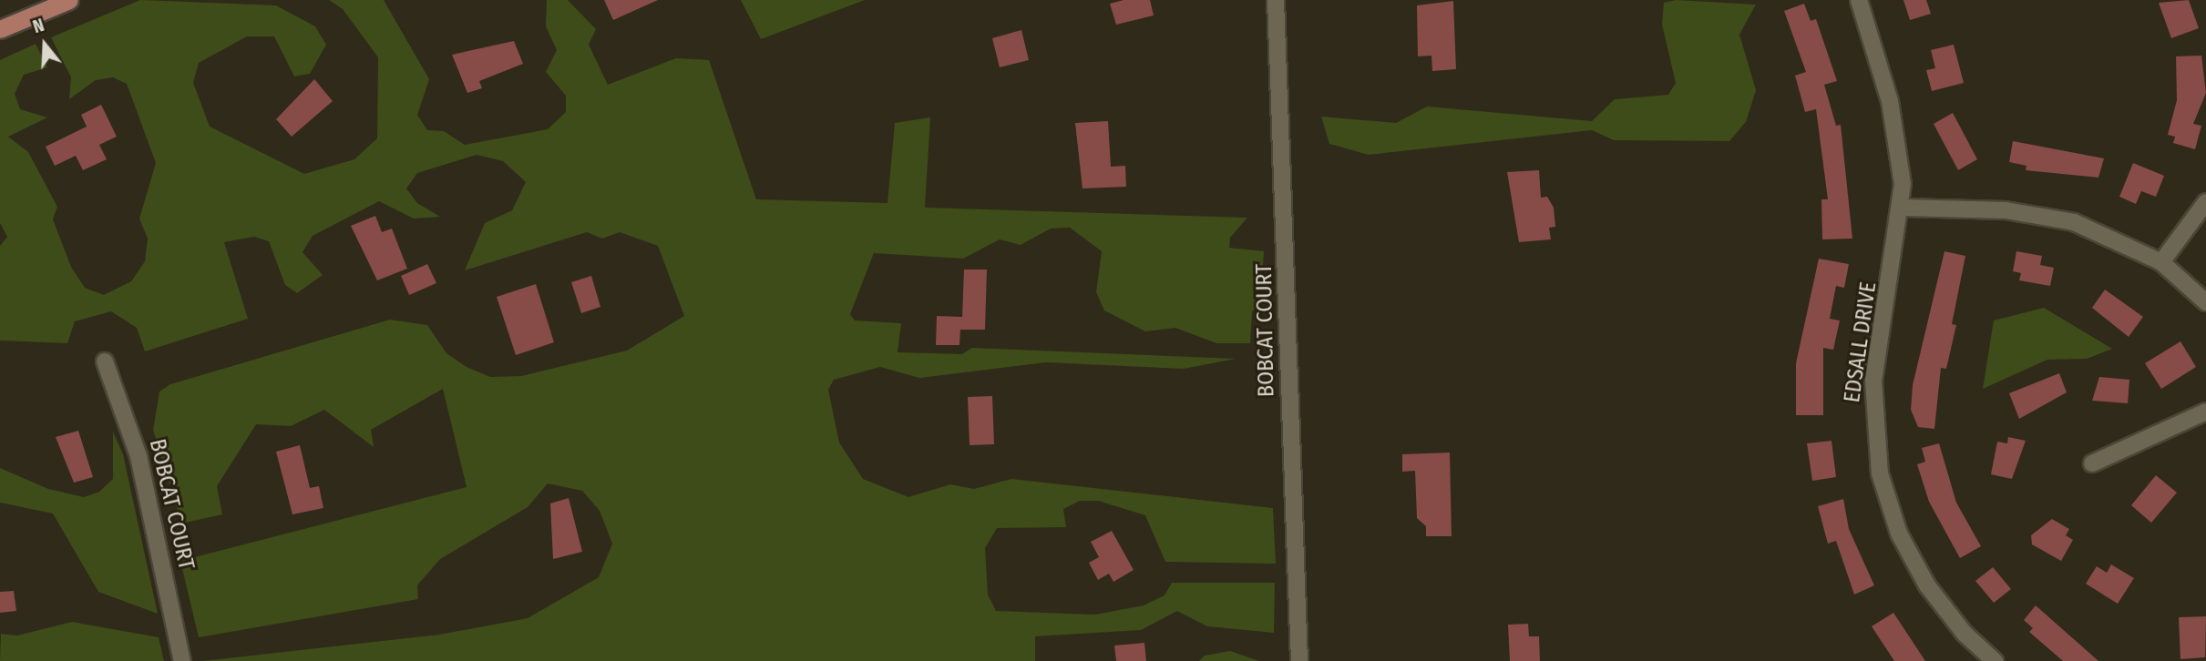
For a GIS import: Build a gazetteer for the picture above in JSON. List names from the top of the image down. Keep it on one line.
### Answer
{"streets":{"street":["BOBCAT COURT","EDSALL DRIVE"]},"north":"top"}
